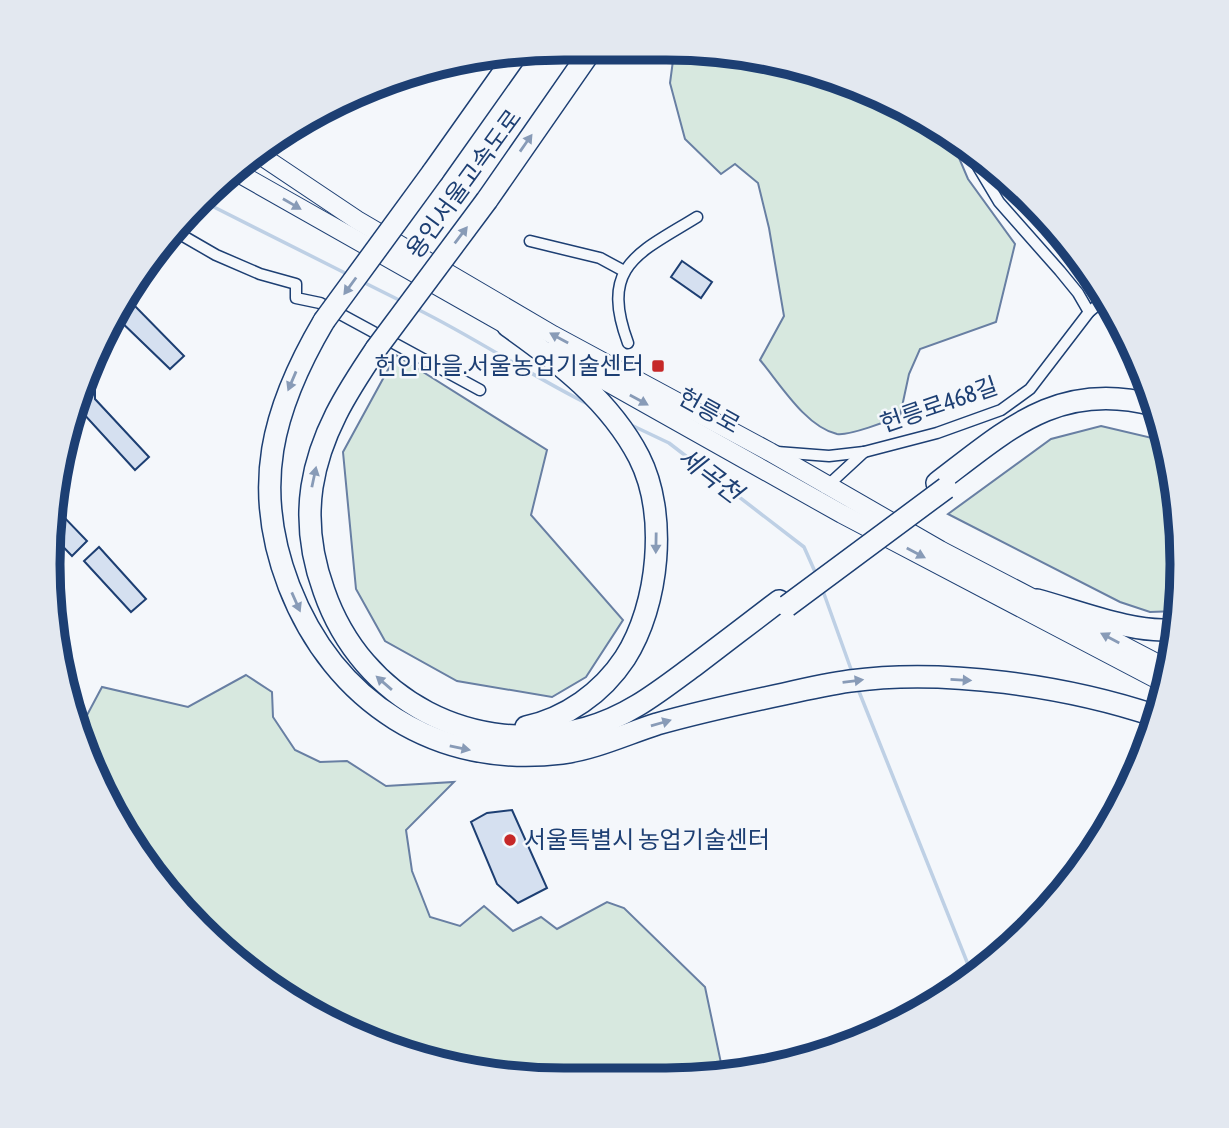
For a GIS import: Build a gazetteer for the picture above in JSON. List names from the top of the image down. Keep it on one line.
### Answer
{"streets":{"highway":["용인서울고속도로"],"main road":["헌릉로"],"street":["헌릉로468길"]},"crossings":[["헌릉로468길","헌릉로"]],"water":["세곡천"],"places":{"transit":["헌인마을.서울농업기술센터"],"other":["서울특별시 농업기술센터"]}}
